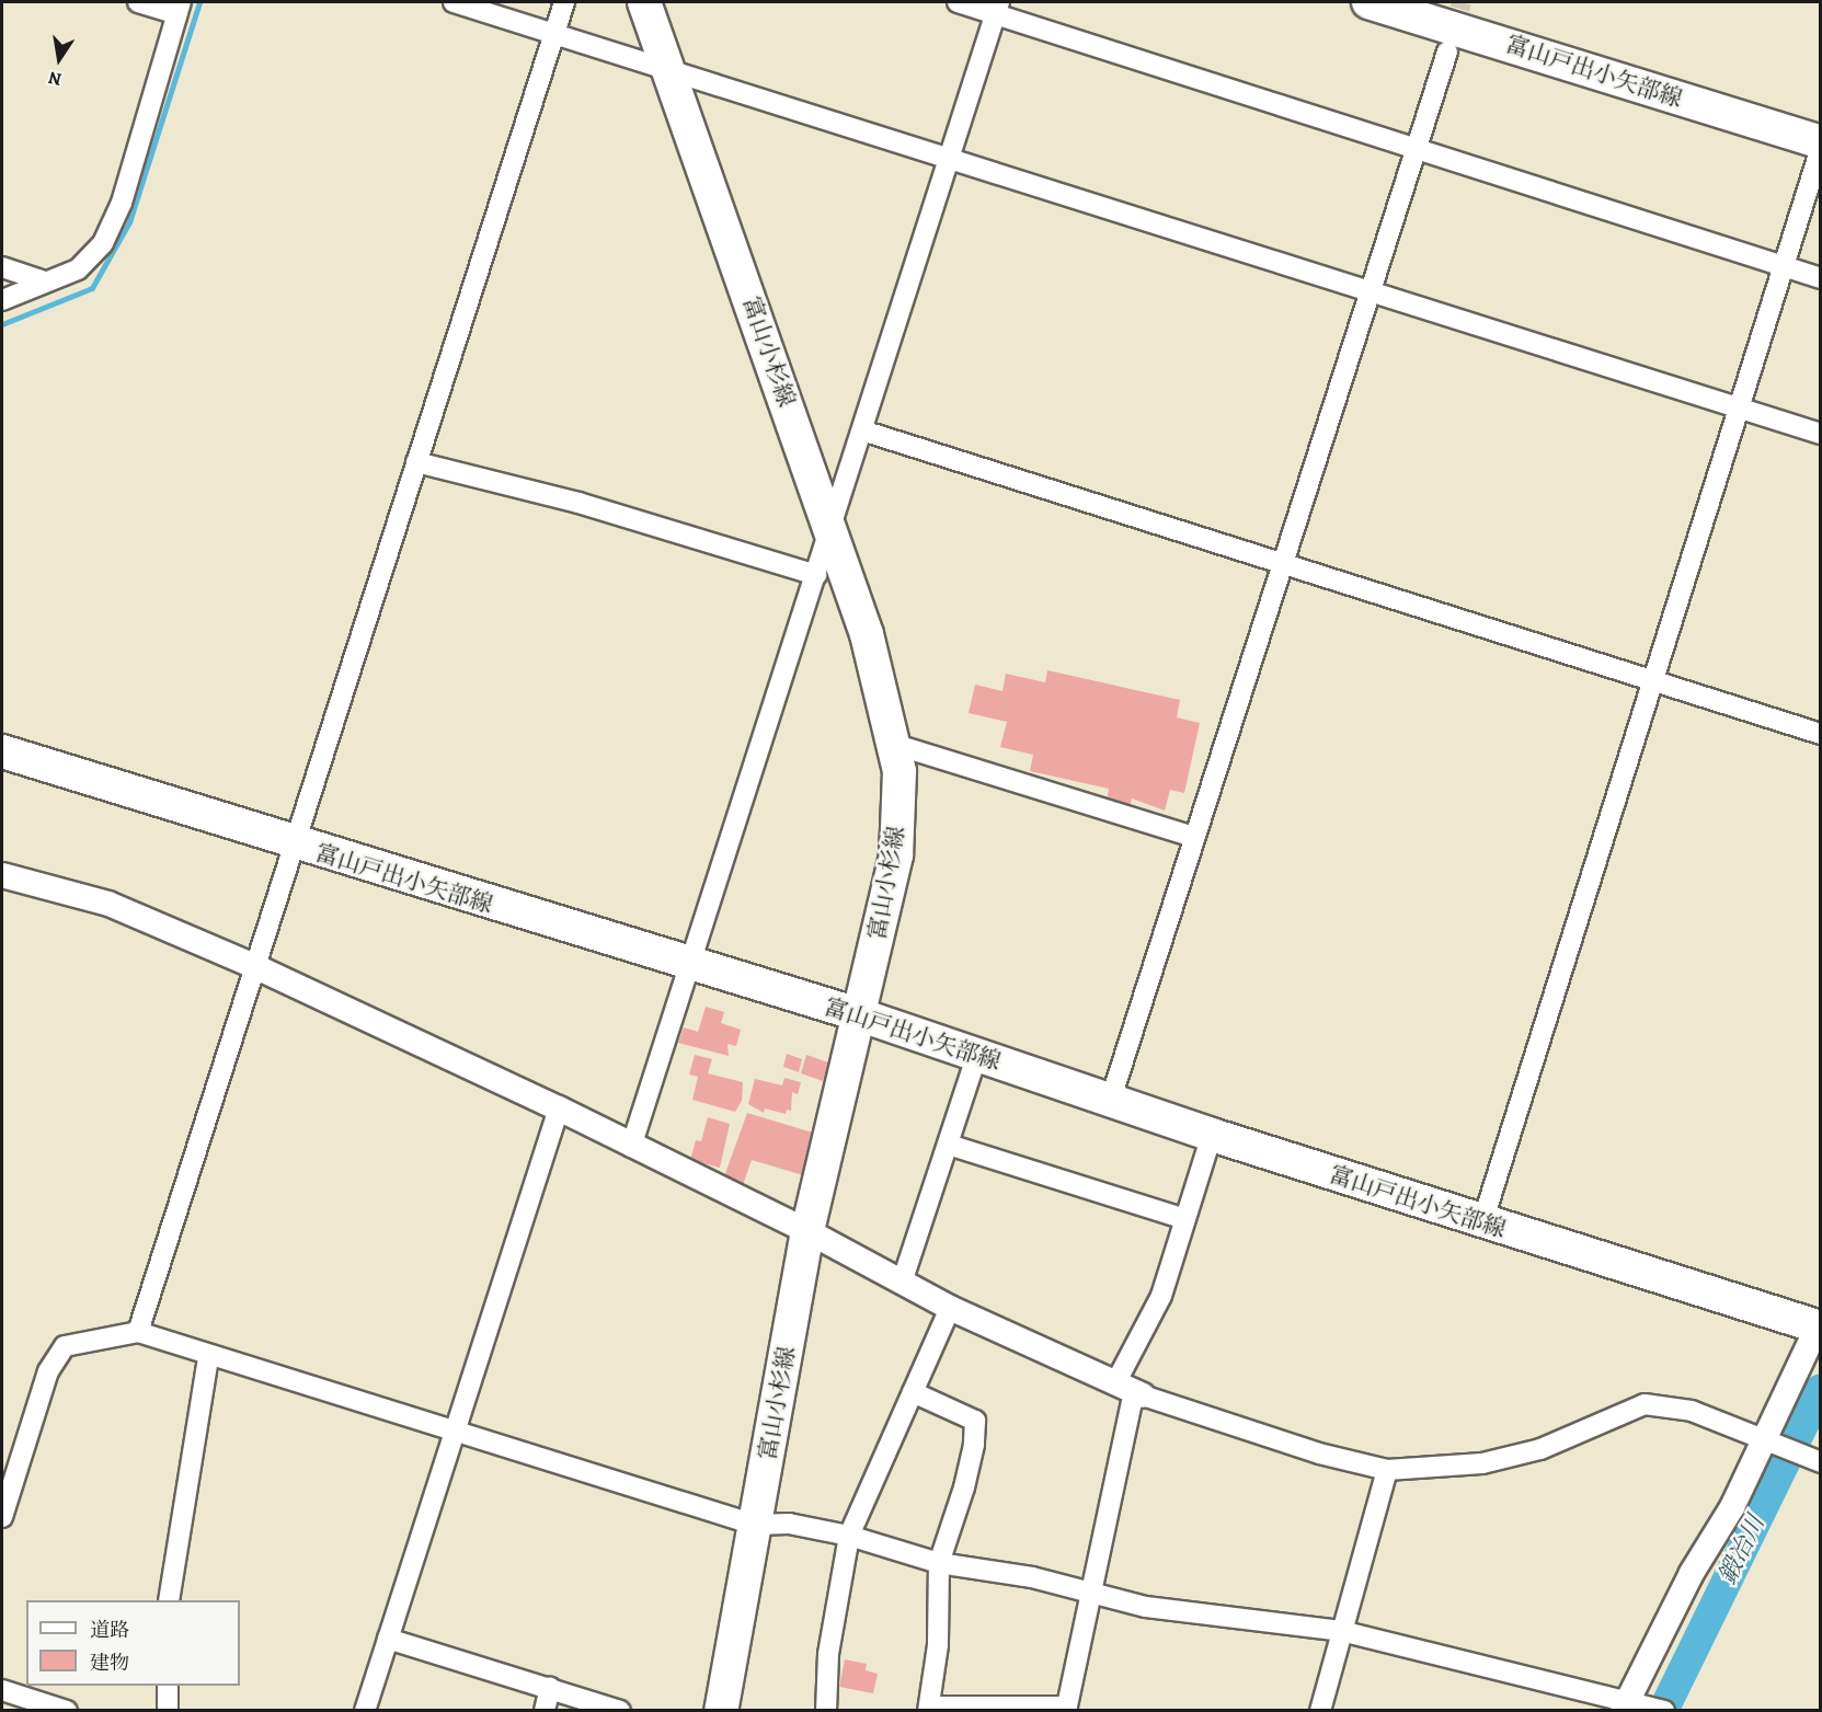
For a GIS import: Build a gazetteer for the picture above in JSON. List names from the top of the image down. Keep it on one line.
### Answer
{"streets":{"main road":["富山戸出小矢部線","富山小杉線"]},"crossings":[["富山戸出小矢部線","富山小杉線"]],"water":["鍛冶川"],"legend":["道路","建物"],"north":"bottom"}
